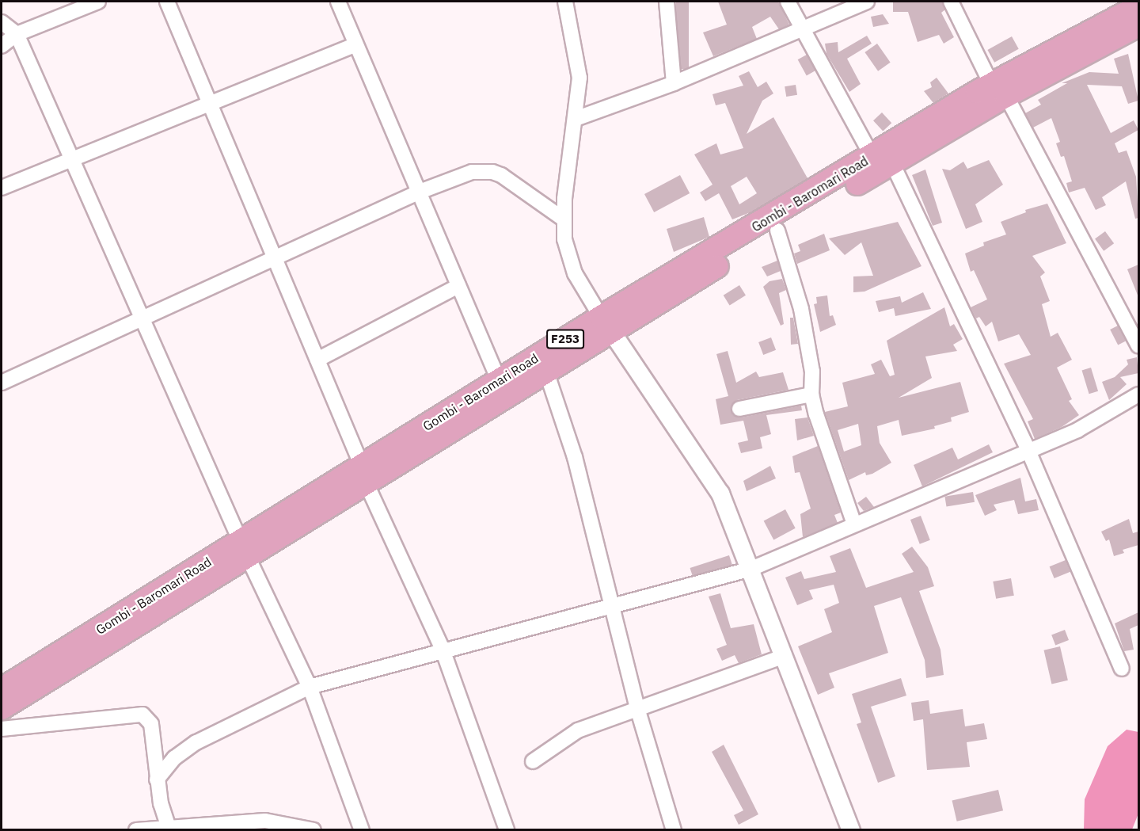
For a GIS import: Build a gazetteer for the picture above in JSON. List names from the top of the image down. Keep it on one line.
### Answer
{"streets":{"main road":["Gombi - Baromari Road","F253"]}}
